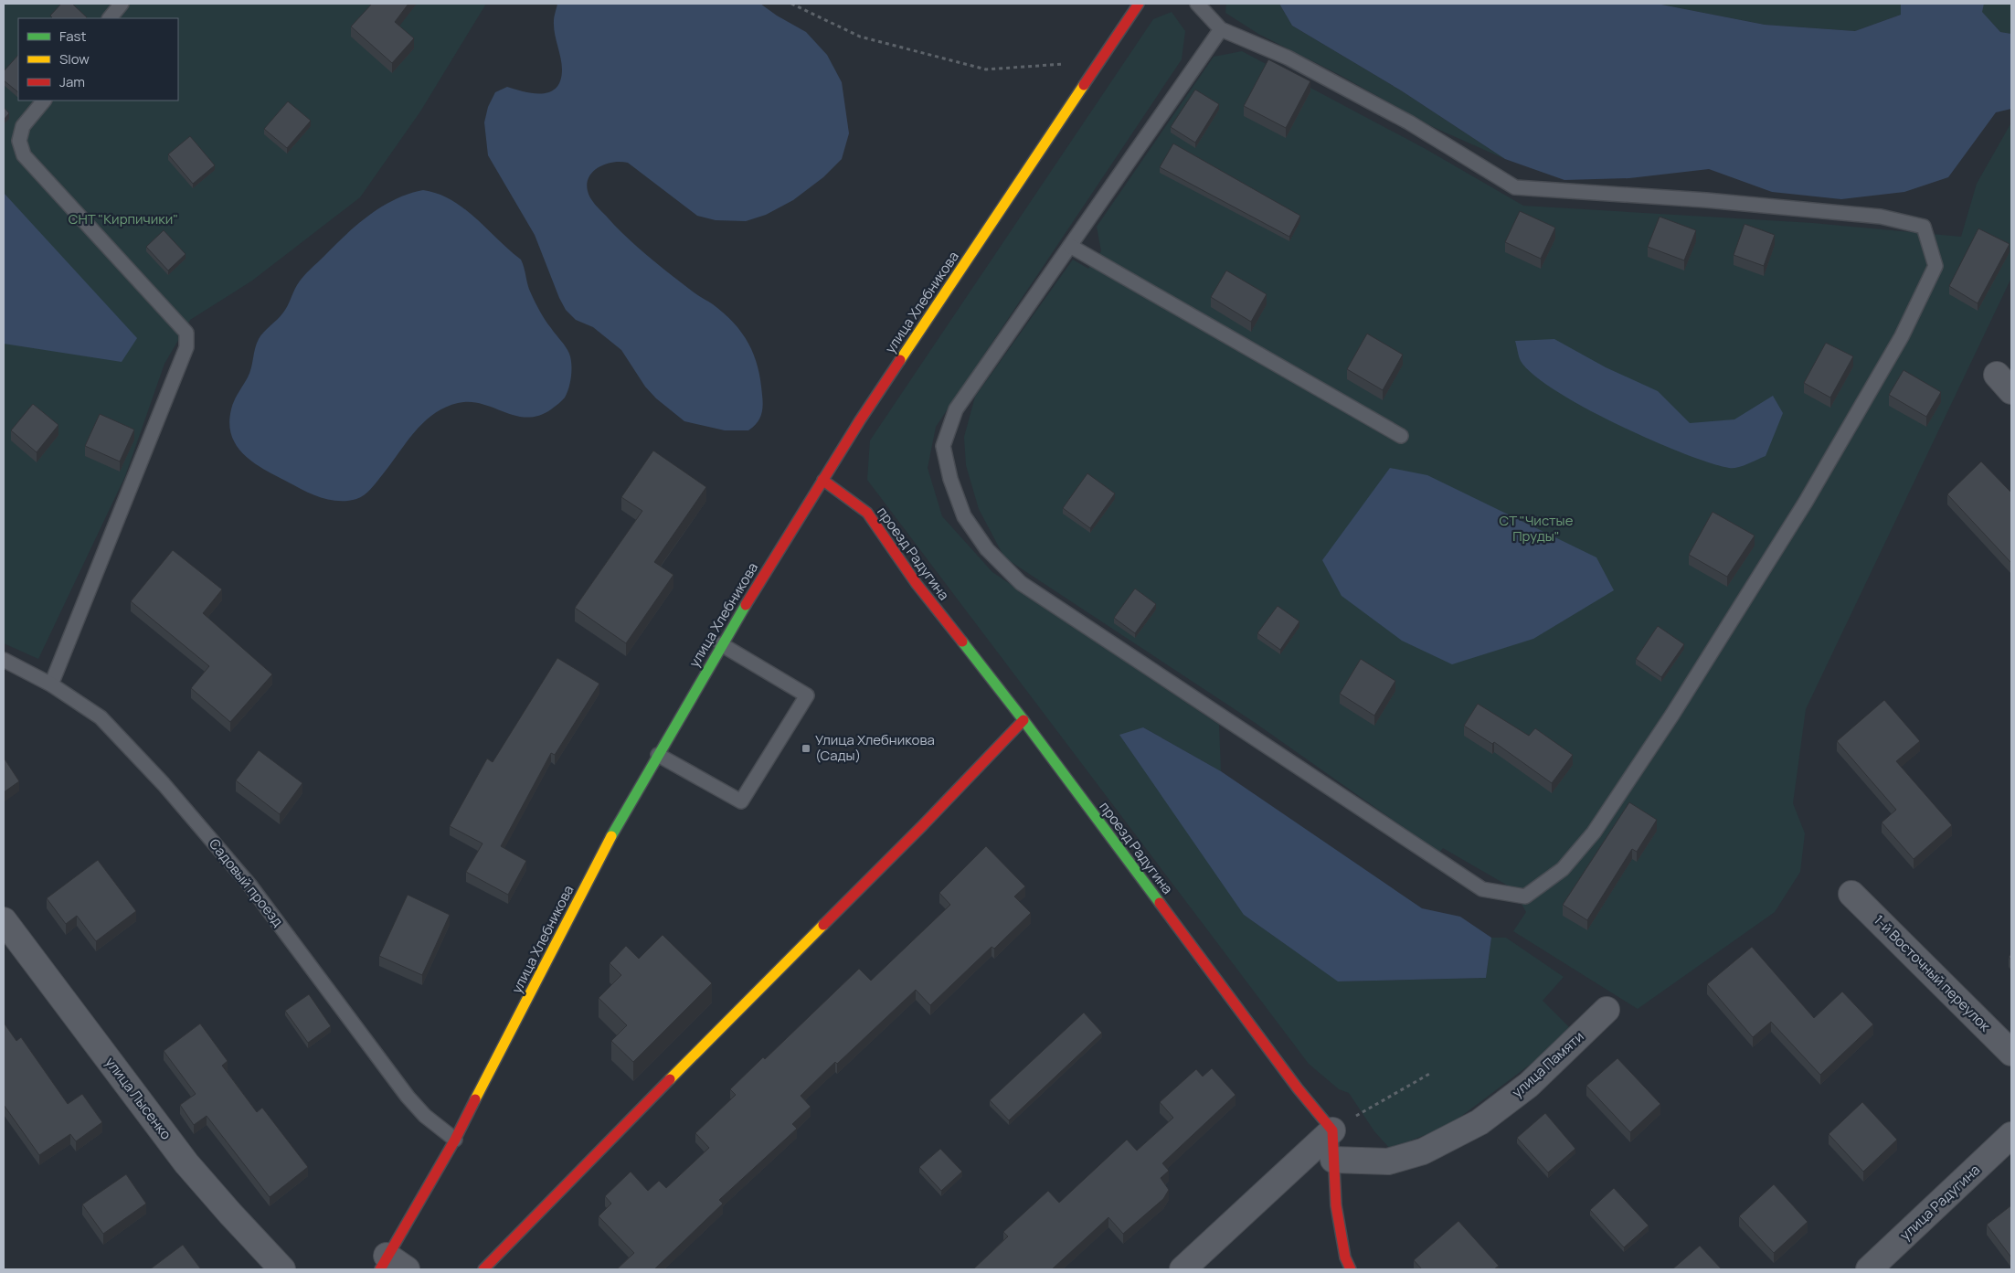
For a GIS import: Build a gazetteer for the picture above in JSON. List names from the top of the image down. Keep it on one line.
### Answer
{"streets":{"street":["улица Хлебникова","проезд Радугина","1-й Восточный переулок","улица Памяти","улица Лысенко","улица Радугина"],"lane":["Садовый проезд"]},"crossings":[["улица Хлебникова","проезд Радугина"],["улица Хлебникова","Садовый проезд"]],"parks":["СНТ \"Кирпичики\"","СТ \"Чистые Пруды\""],"places":{"transit":["Улица Хлебникова (Сады)"]},"legend":["Fast","Slow","Jam"]}
